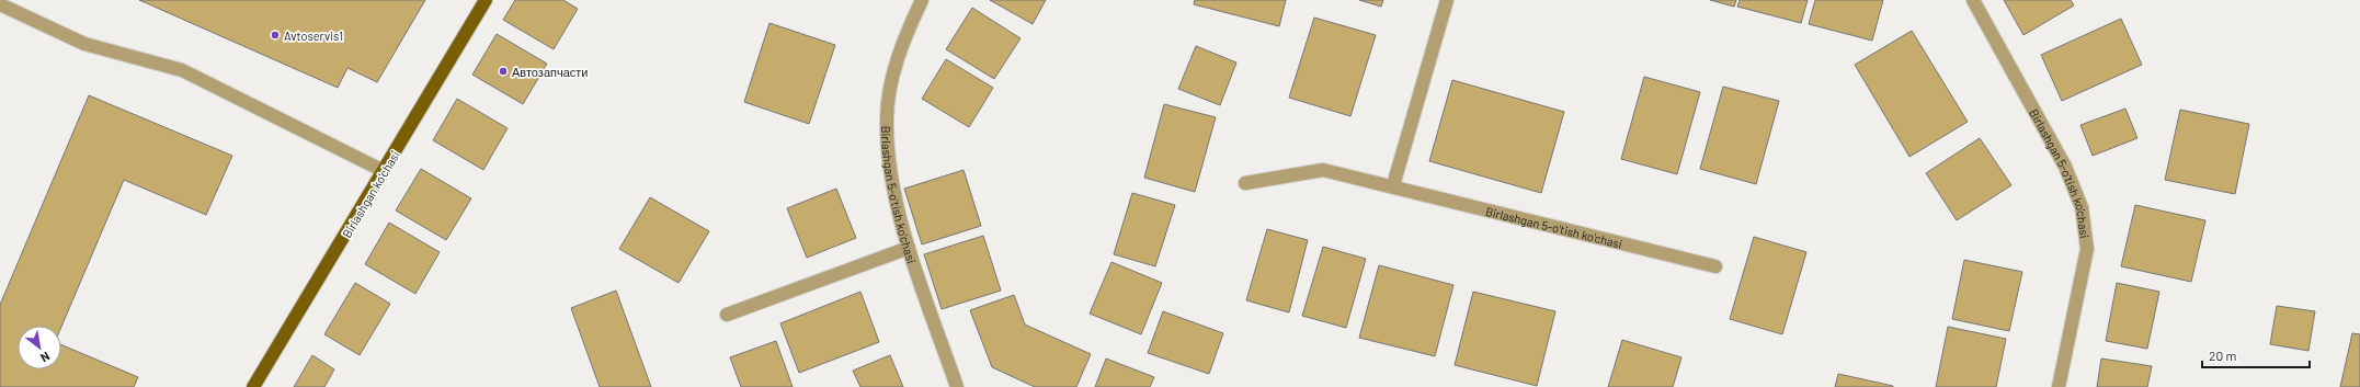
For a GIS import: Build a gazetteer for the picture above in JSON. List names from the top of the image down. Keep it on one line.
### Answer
{"streets":{"main road":["Birlashgan ko'chasi"],"street":["Birlashgan 5-o'tish ko'chasi"]},"places":["Avtoservis1","Автозапчасти"],"scale_bar":"20 m","north":"bottom right"}
